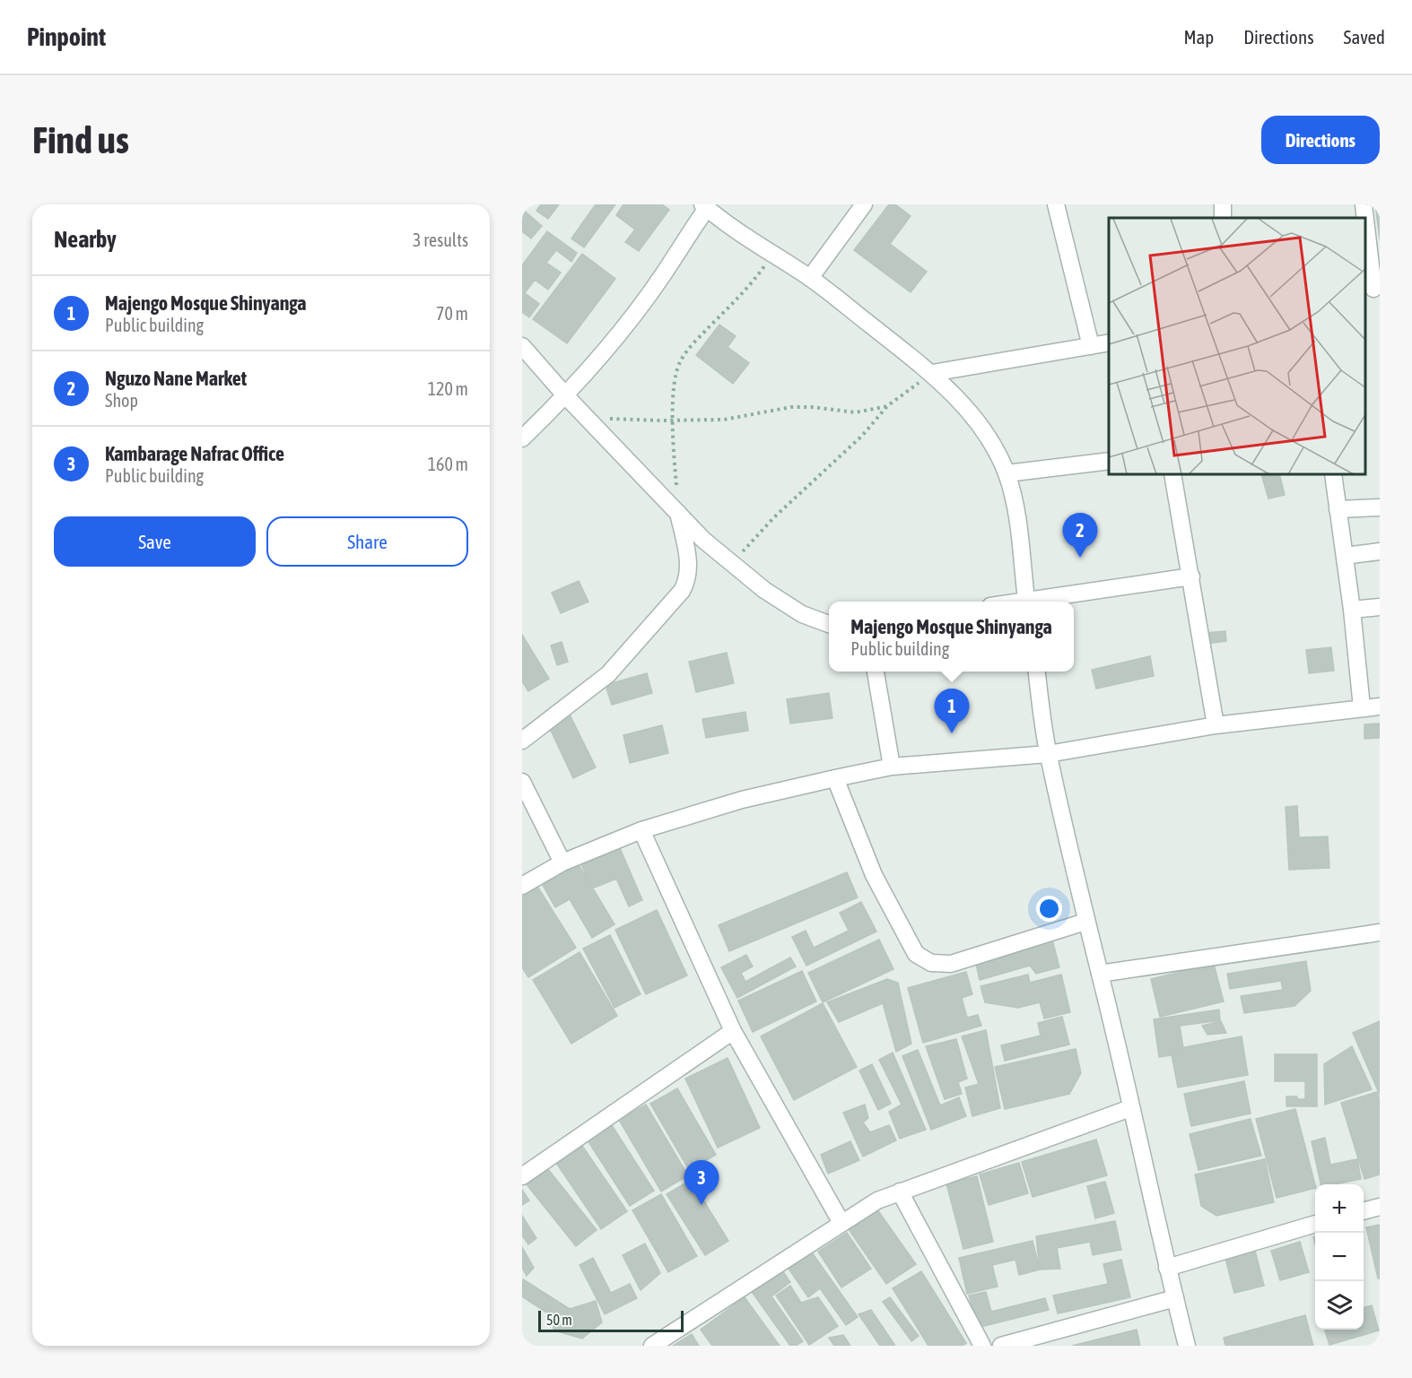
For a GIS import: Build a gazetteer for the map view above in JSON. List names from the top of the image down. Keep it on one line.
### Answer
{"scale_bar":"50 m","page":{"header":"Pinpoint","nav":["Map","Directions","Saved"],"buttons":["Directions",["Save","Share"]],"title":"Find us","heading":["Nearby","3 results"],"list":[{"mark":"1","name":"Majengo Mosque Shinyanga","note":"Public building","value":"70 m"},{"mark":"2","name":"Nguzo Nane Market","note":"Shop","value":"120 m"},{"mark":"3","name":"Kambarage Nafrac Office","note":"Public building","value":"160 m"}],"pins":["2","1","3"],"popup":["Majengo Mosque Shinyanga","Public building"],"map_buttons":["+","−"],"scale":"50 m"}}
